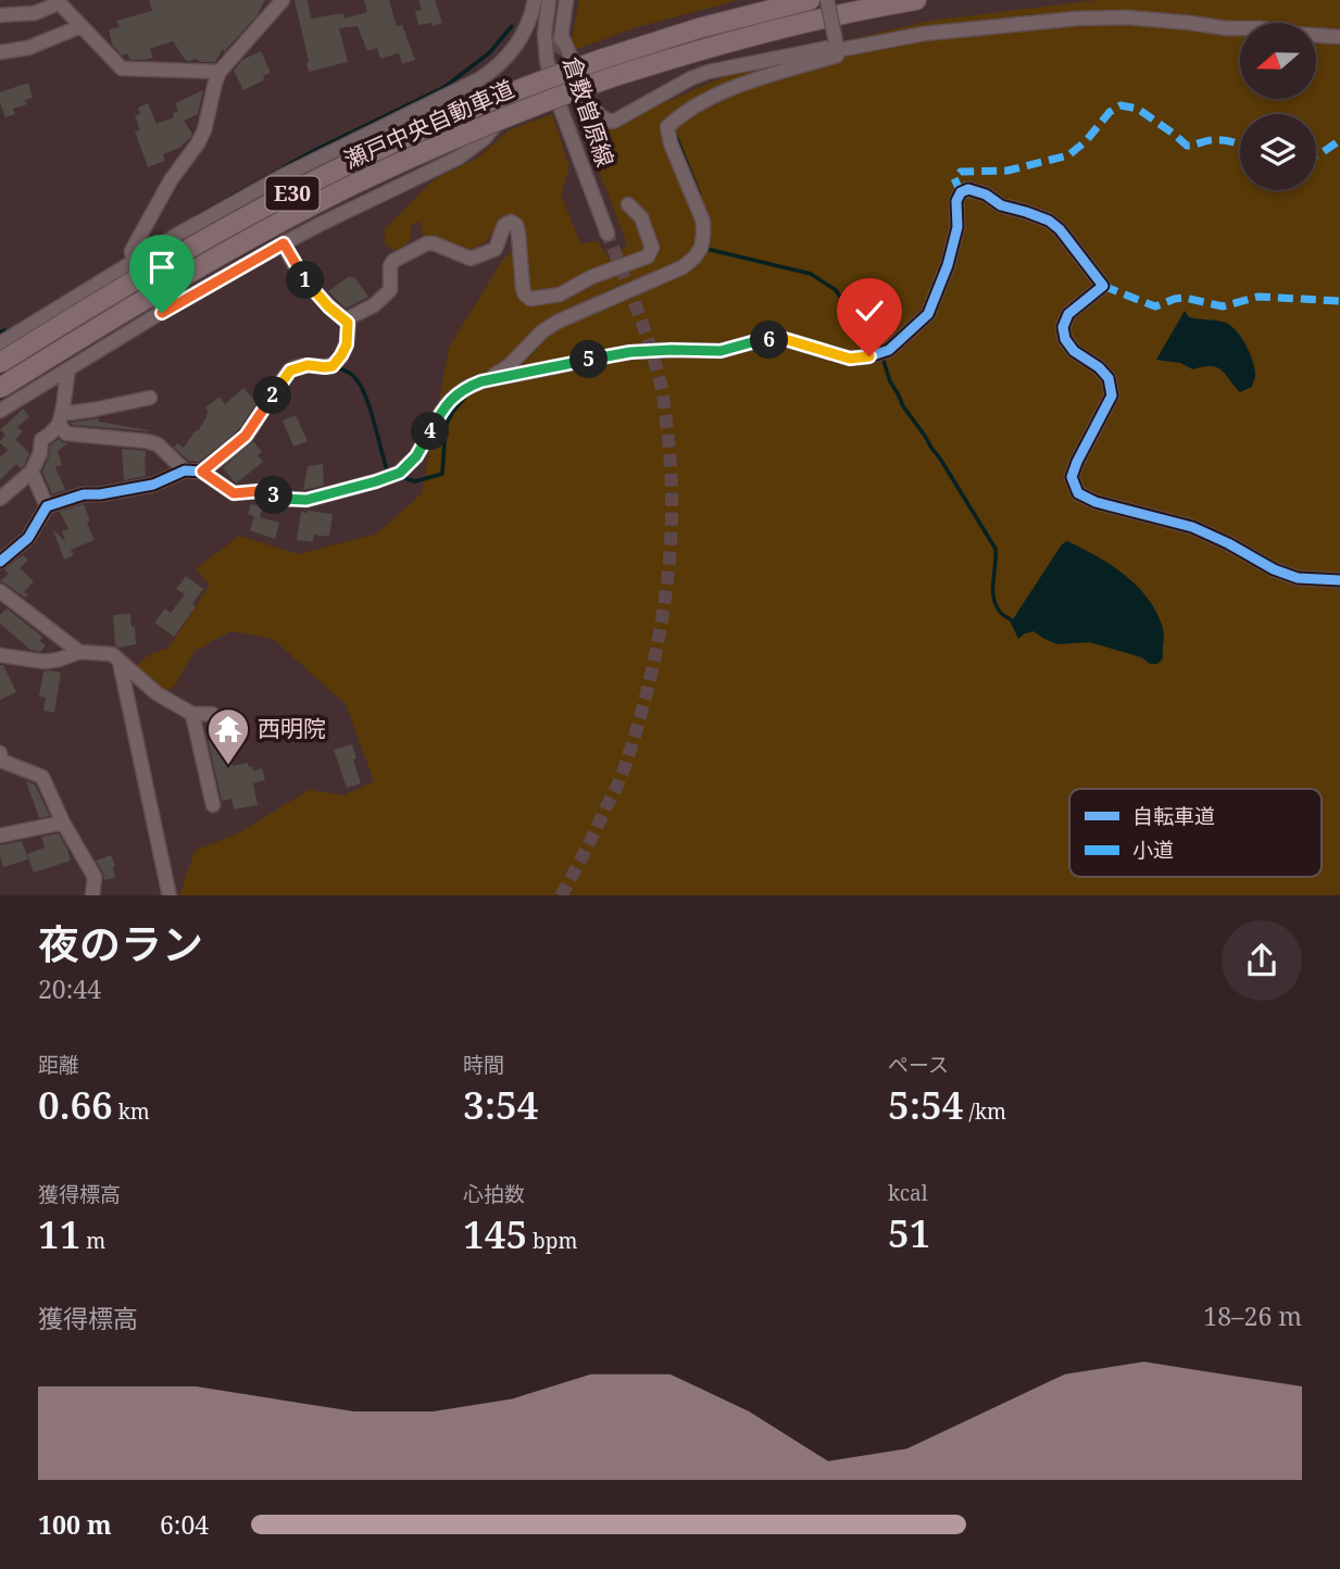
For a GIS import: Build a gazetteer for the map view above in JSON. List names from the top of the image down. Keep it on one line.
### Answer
{"streets":{"highway":["瀬戸中央自動車道","E30"],"street":["倉敷曽原線"]},"places":{"temple":["西明院"]},"legend":["自転車道","小道"],"north":"left","page":{"pins":["1","6","5","2","4","3"],"heading":["夜のラン","20:44"],"stats":[["距離","0.66 km"],["時間","3:54"],["ペース","5:54 /km"],["獲得標高","11 m"],["心拍数","145 bpm"],["kcal","51"]],"chart":["獲得標高","18–26 m"],"list":[{"name":"100 m","note":"6:04"}]}}
